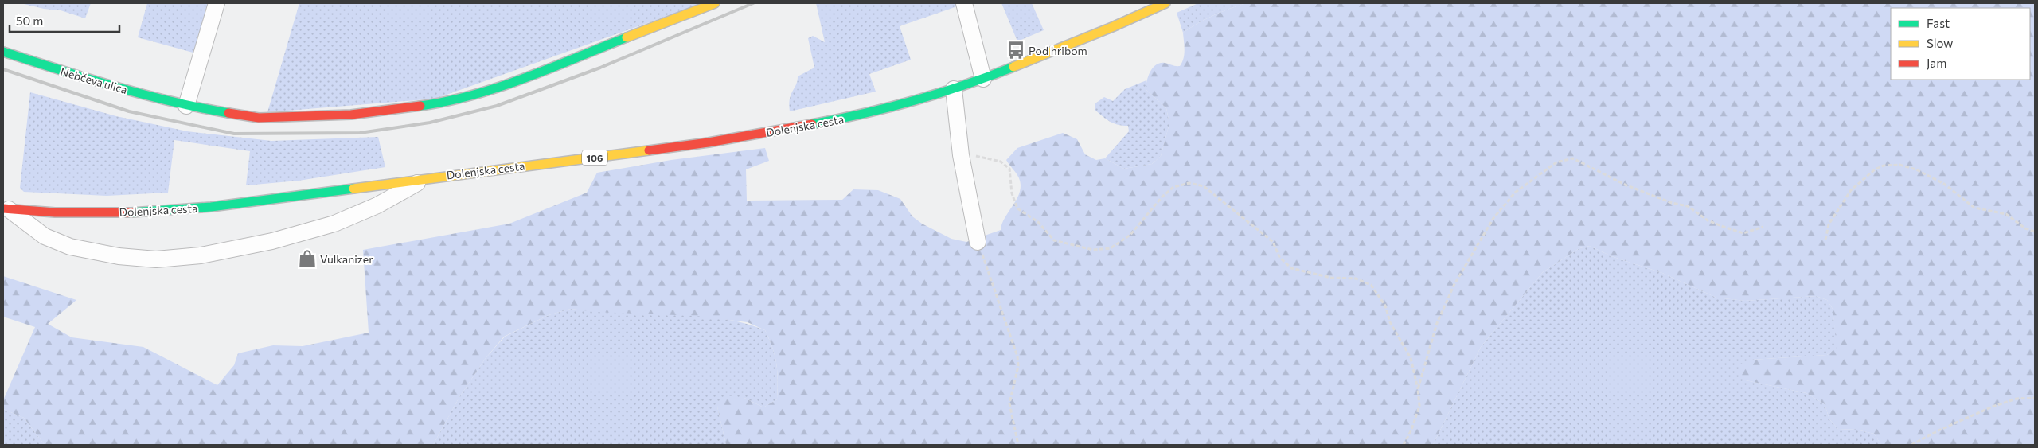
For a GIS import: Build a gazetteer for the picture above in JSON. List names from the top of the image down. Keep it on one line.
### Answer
{"streets":{"main road":["Nebčeva ulica","Dolenjska cesta","106"]},"places":{"bus stop":["Pod hribom"],"shop":["Vulkanizer"]},"legend":["Fast","Slow","Jam"],"scale_bar":"50 m"}
